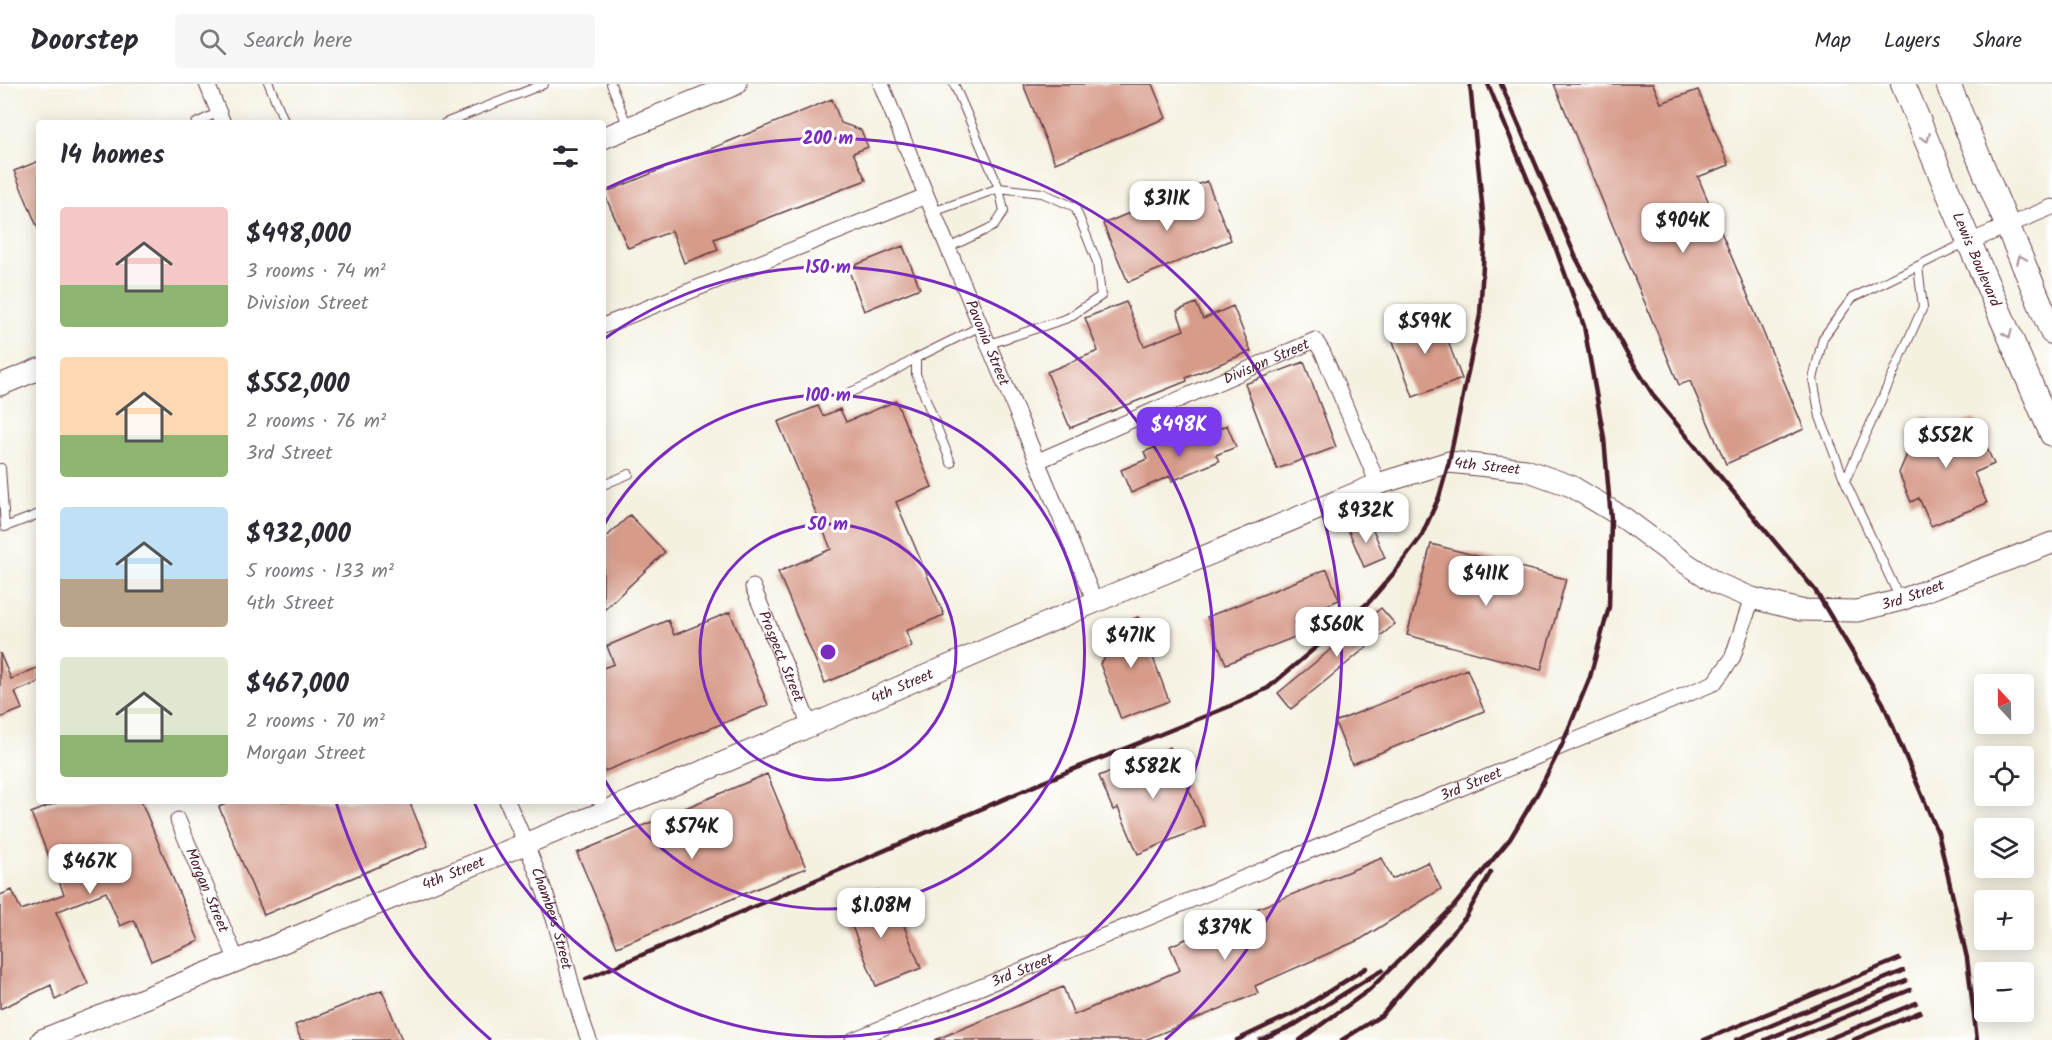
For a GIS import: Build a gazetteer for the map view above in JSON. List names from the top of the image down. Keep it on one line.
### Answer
{"streets":{"main road":["Lewis Boulevard","4th Street","3rd Street"],"street":["Pavonia Street","Division Street","Prospect Street","Morgan Street","Chambers Street"]},"crossings":[["Pavonia Street","Division Street"],["Pavonia Street","4th Street"],["Division Street","4th Street"],["4th Street","3rd Street"],["4th Street","Prospect Street"],["4th Street","Morgan Street"],["4th Street","Chambers Street"]],"north":"top","page":{"header":"Doorstep","search":"Search here","nav":["Map","Layers","Share"],"heading":"14 homes","price":["$311K","$904K","$599K","$498K","$552K","$932K","$411K","$560K","$471K","$582K","$574K","$467K","$1.08M","$379K"],"list":[{"name":"$498,000","note":"3 rooms · 74 m² · Division Street"},{"name":"$552,000","note":"2 rooms · 76 m² · 3rd Street"},{"name":"$932,000","note":"5 rooms · 133 m² · 4th Street"},{"name":"$467,000","note":"2 rooms · 70 m² · Morgan Street"}],"map_buttons":["+","−"]},"rings":["200 m","150 m","100 m","50 m"]}
